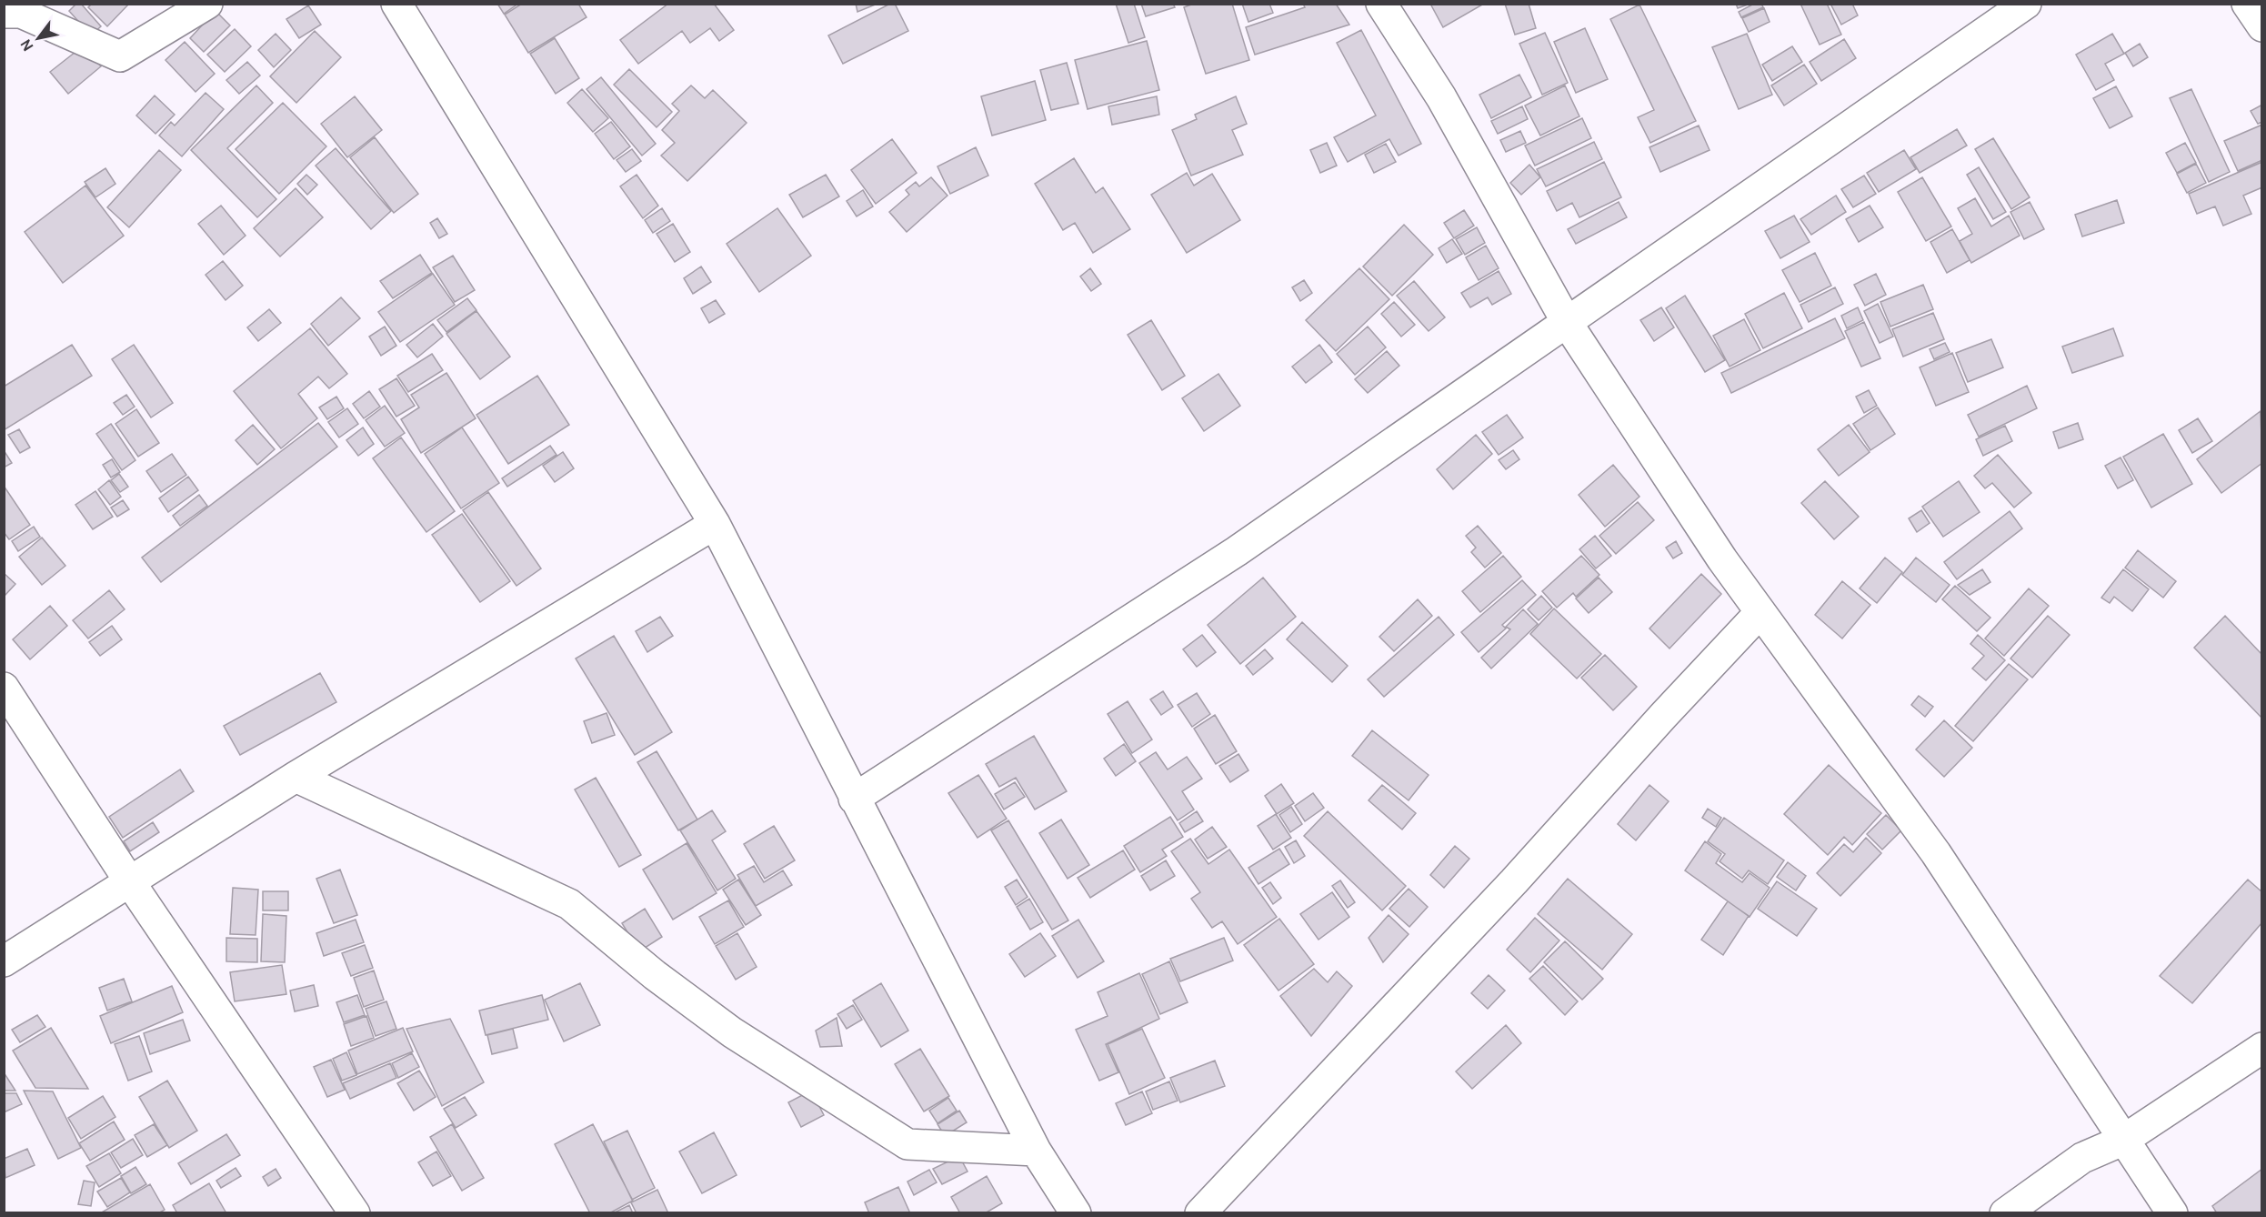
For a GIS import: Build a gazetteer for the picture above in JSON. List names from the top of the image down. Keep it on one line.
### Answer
{"north":"bottom left"}
